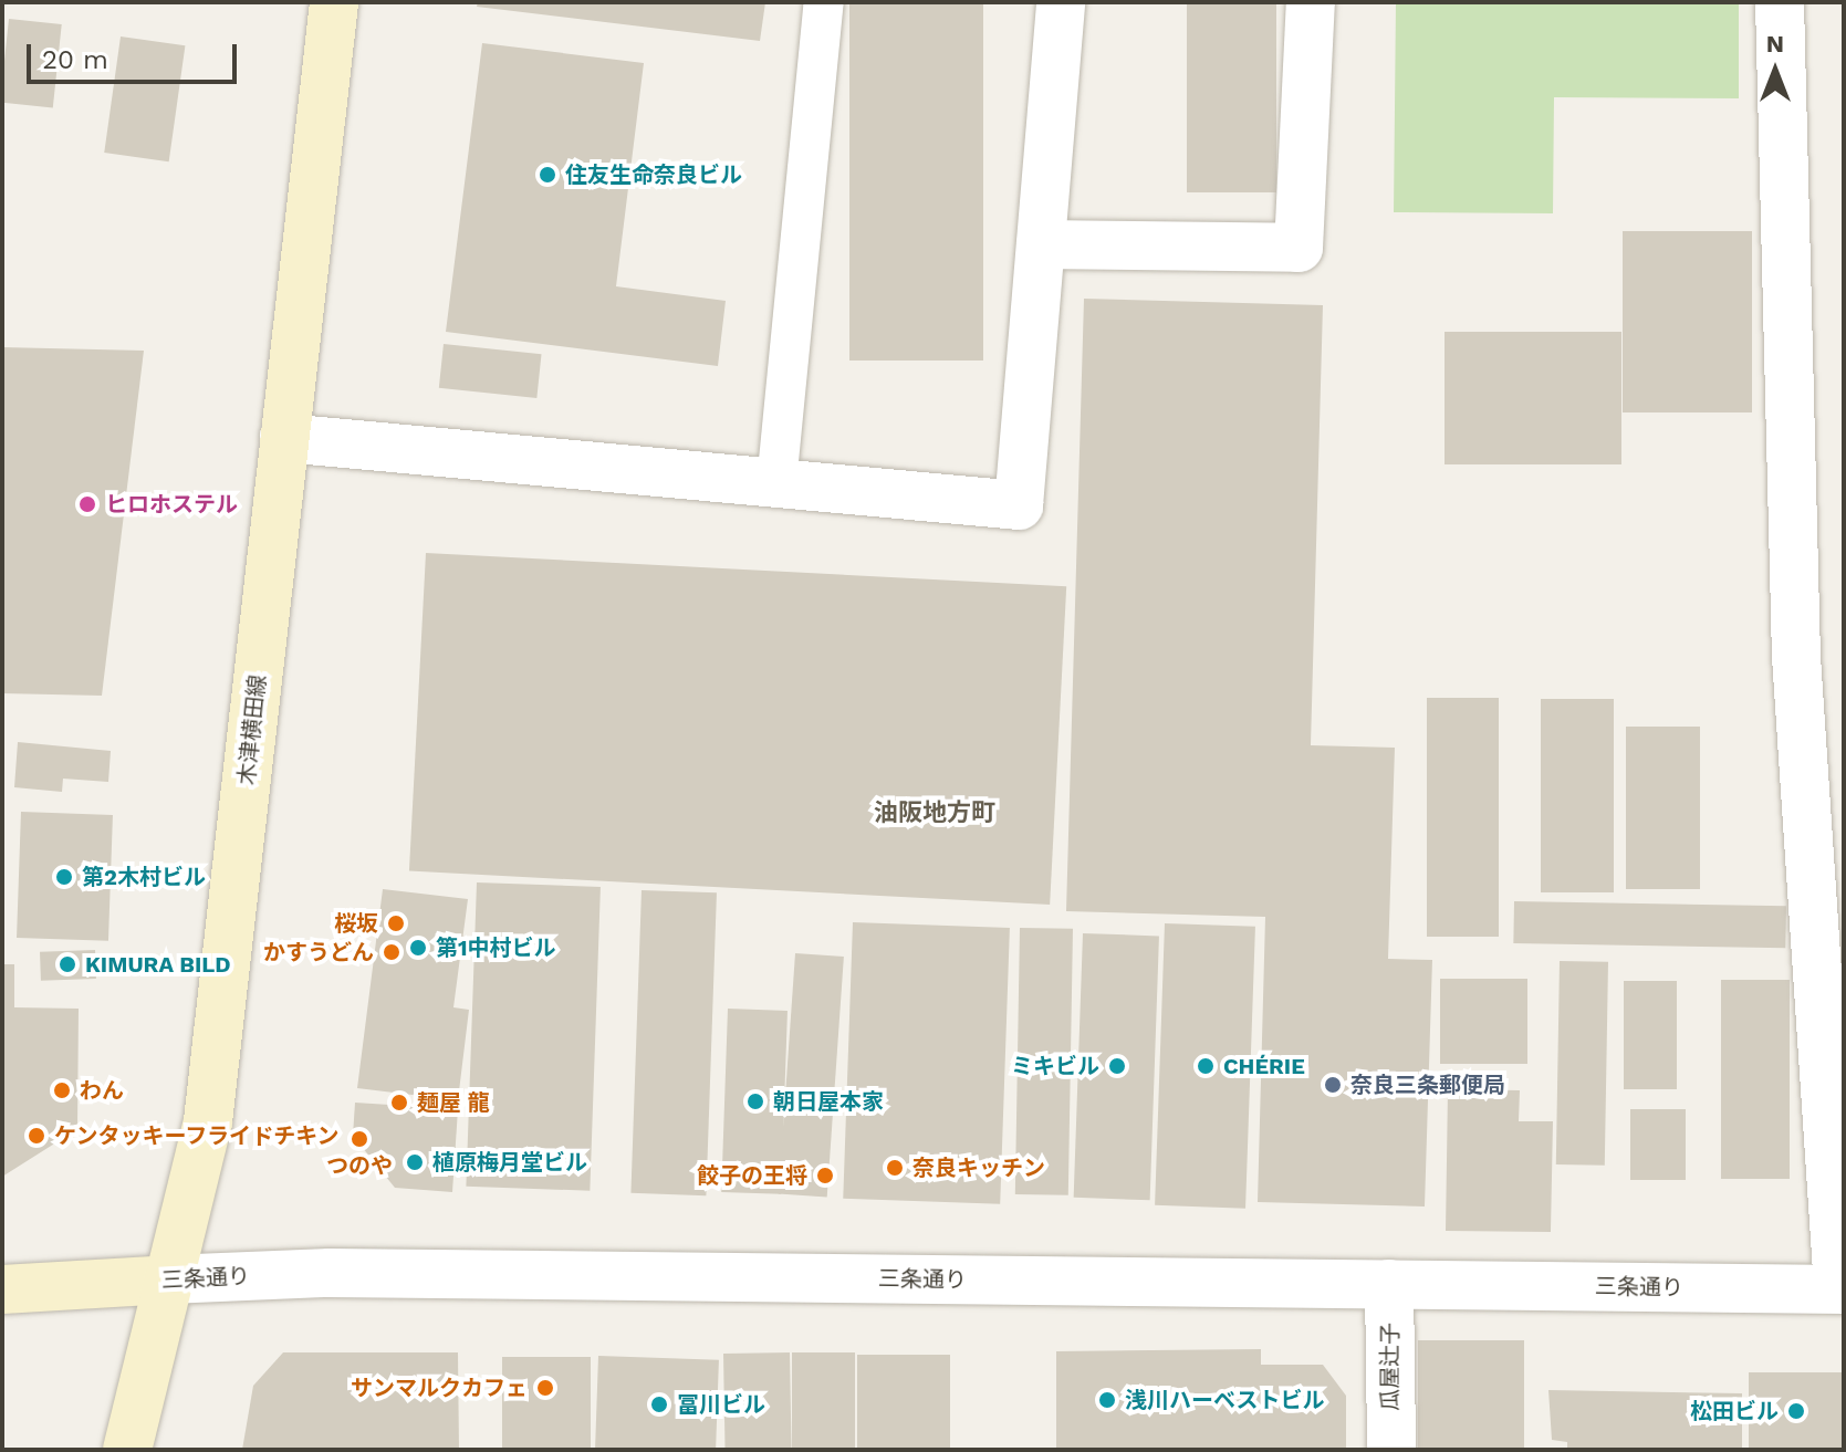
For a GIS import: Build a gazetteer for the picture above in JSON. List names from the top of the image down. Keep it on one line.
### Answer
{"streets":{"main road":["木津横田線","三条通り"],"street":["瓜屋辻子"]},"crossings":[["木津横田線","三条通り"],["三条通り","瓜屋辻子"]],"districts":["油阪地方町"],"places":["住友生命奈良ビル","ヒロホステル","第2木村ビル","桜坂","第1中村ビル","かすうどん","KIMURA BILD","ミキビル","CHÉRIE","奈良三条郵便局","わん","朝日屋本家","麺屋 龍","ケンタッキーフライドチキン","つのや","植原梅月堂ビル","奈良キッチン","餃子の王将","サンマルクカフェ","浅川ハーベストビル","冨川ビル","松田ビル"],"scale_bar":"20 m","north":"top"}
